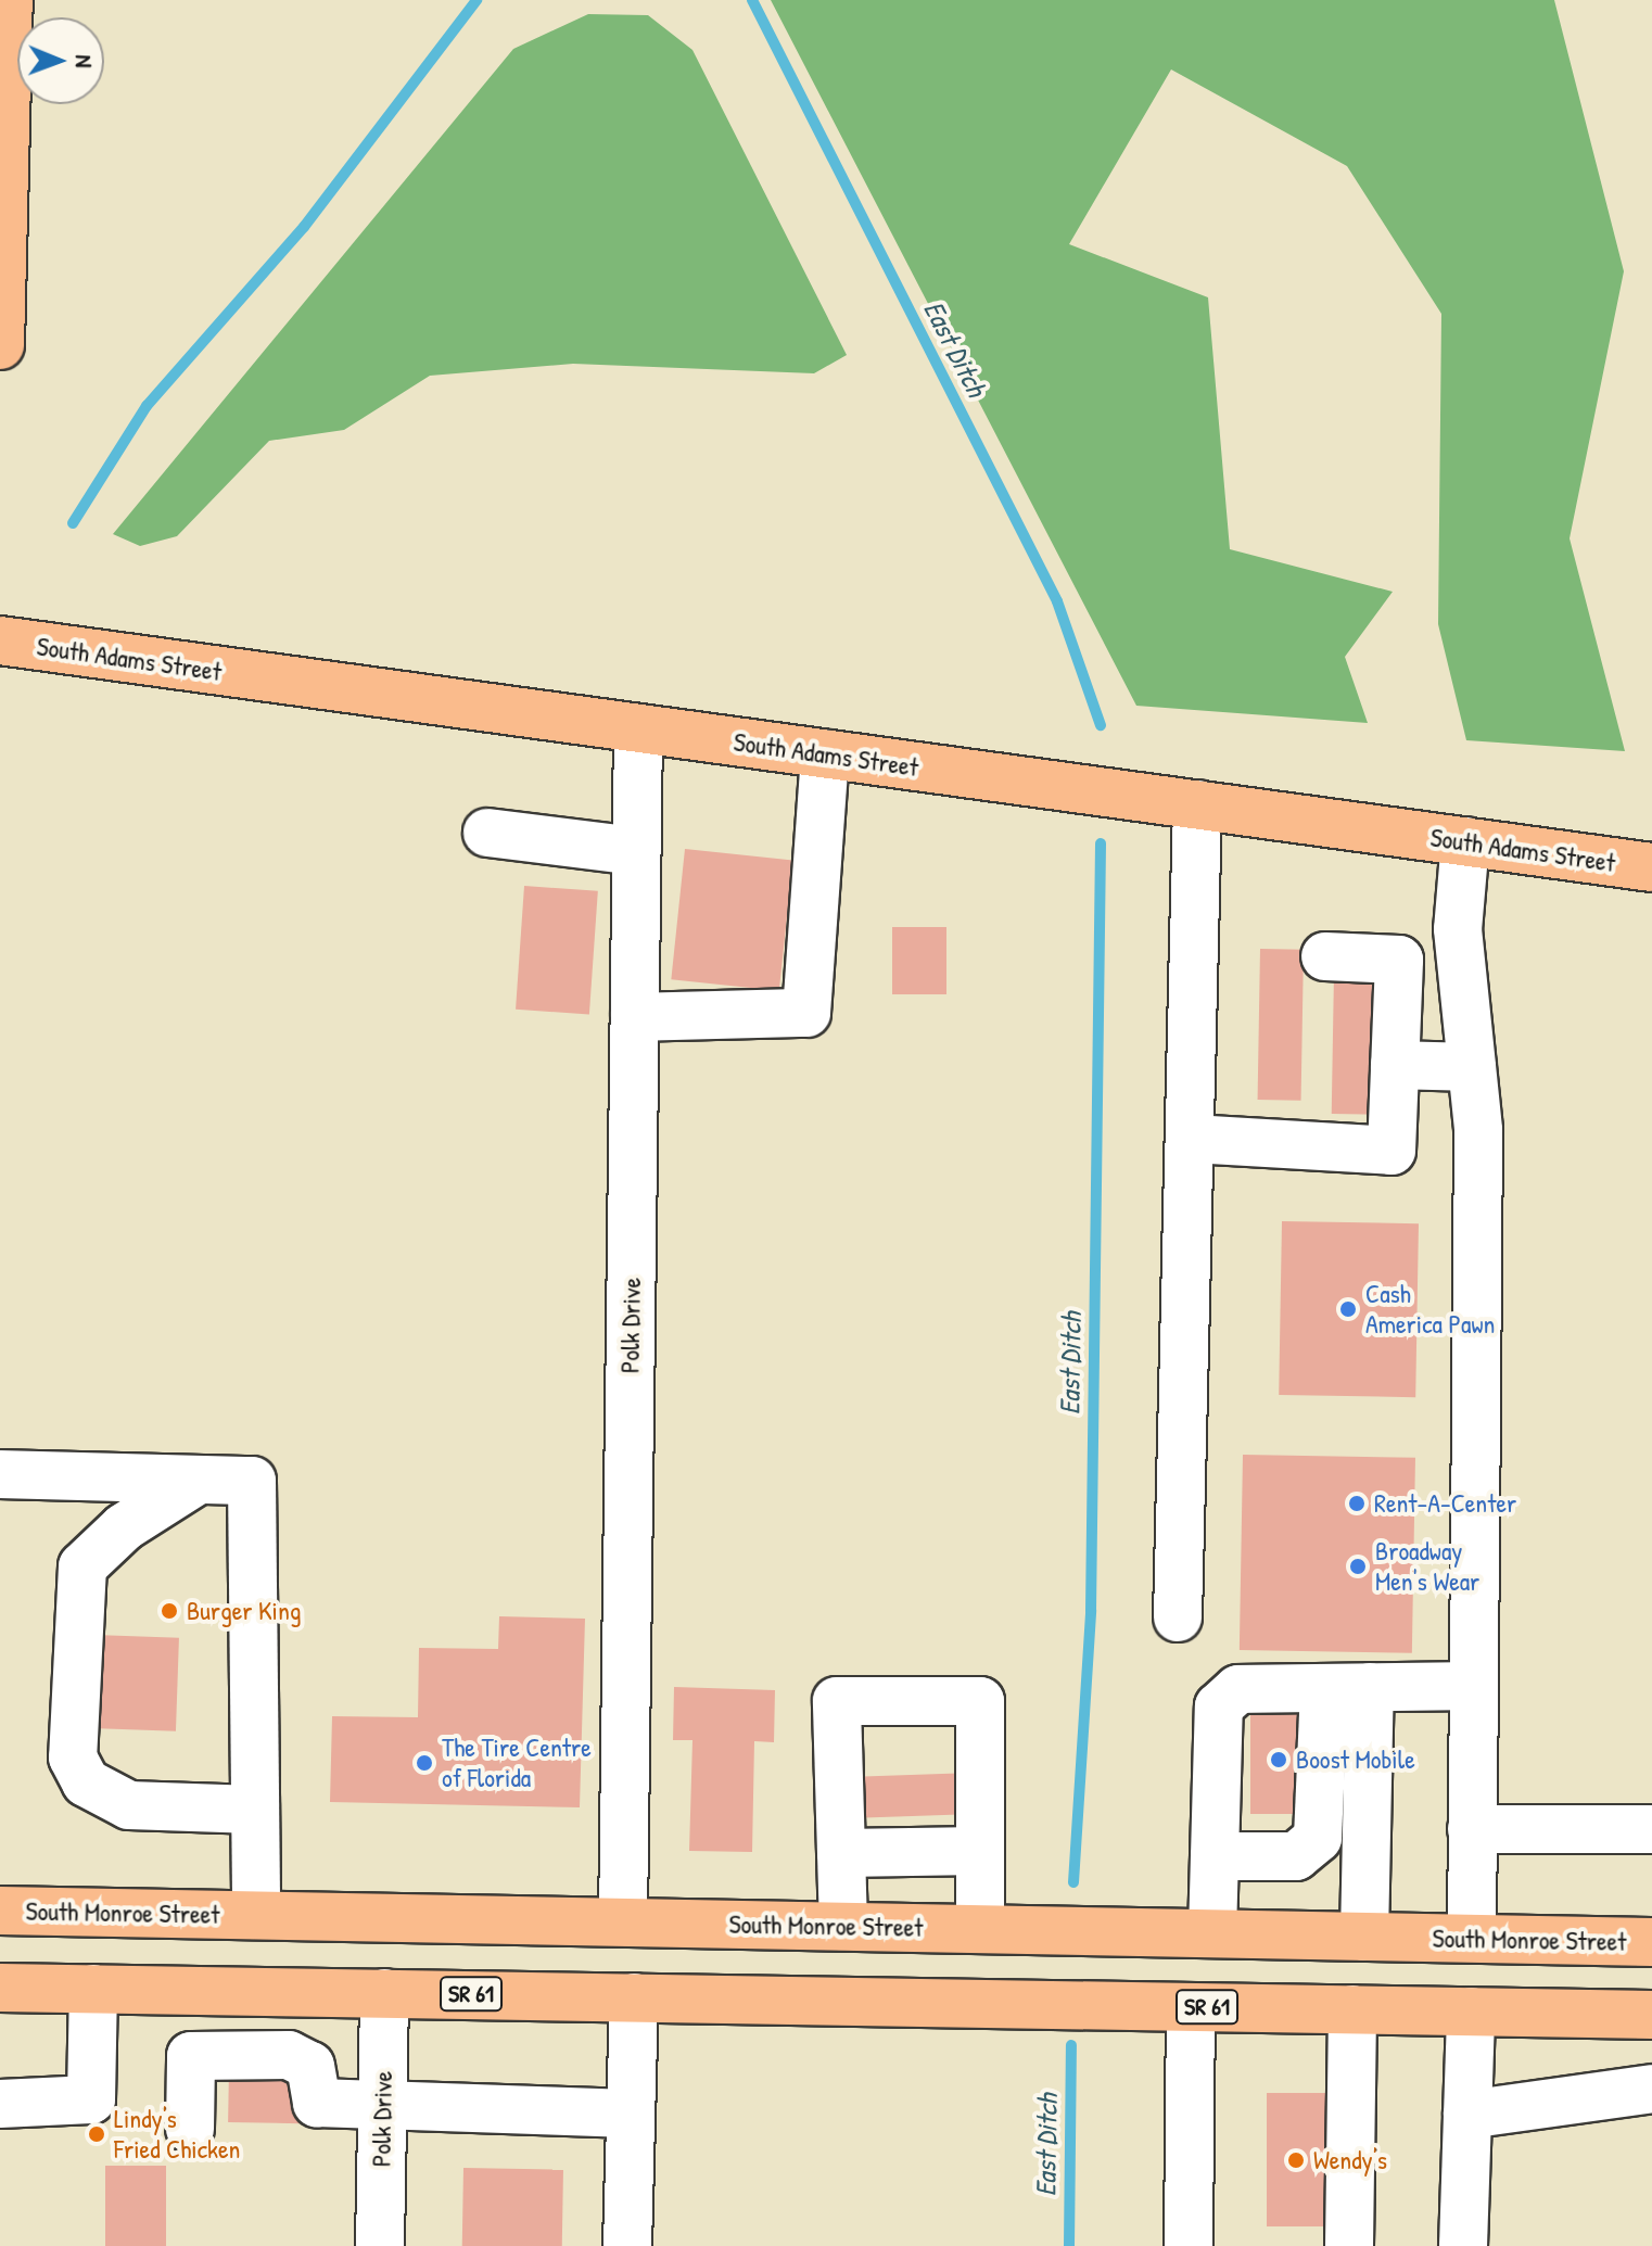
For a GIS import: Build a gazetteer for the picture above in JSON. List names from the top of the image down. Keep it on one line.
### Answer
{"streets":{"main road":["South Adams Street","South Monroe Street","SR 61"],"street":["Polk Drive"]},"crossings":[["South Adams Street","Polk Drive"],["Polk Drive","South Monroe Street"],["Polk Drive","SR 61"]],"water":["East Ditch"],"places":["Cash America Pawn","Rent-A-Center","Broadway Men's Wear","Burger King","Boost Mobile","The Tire Centre of Florida","Lindy's Fried Chicken","Wendy's"],"north":"right"}
